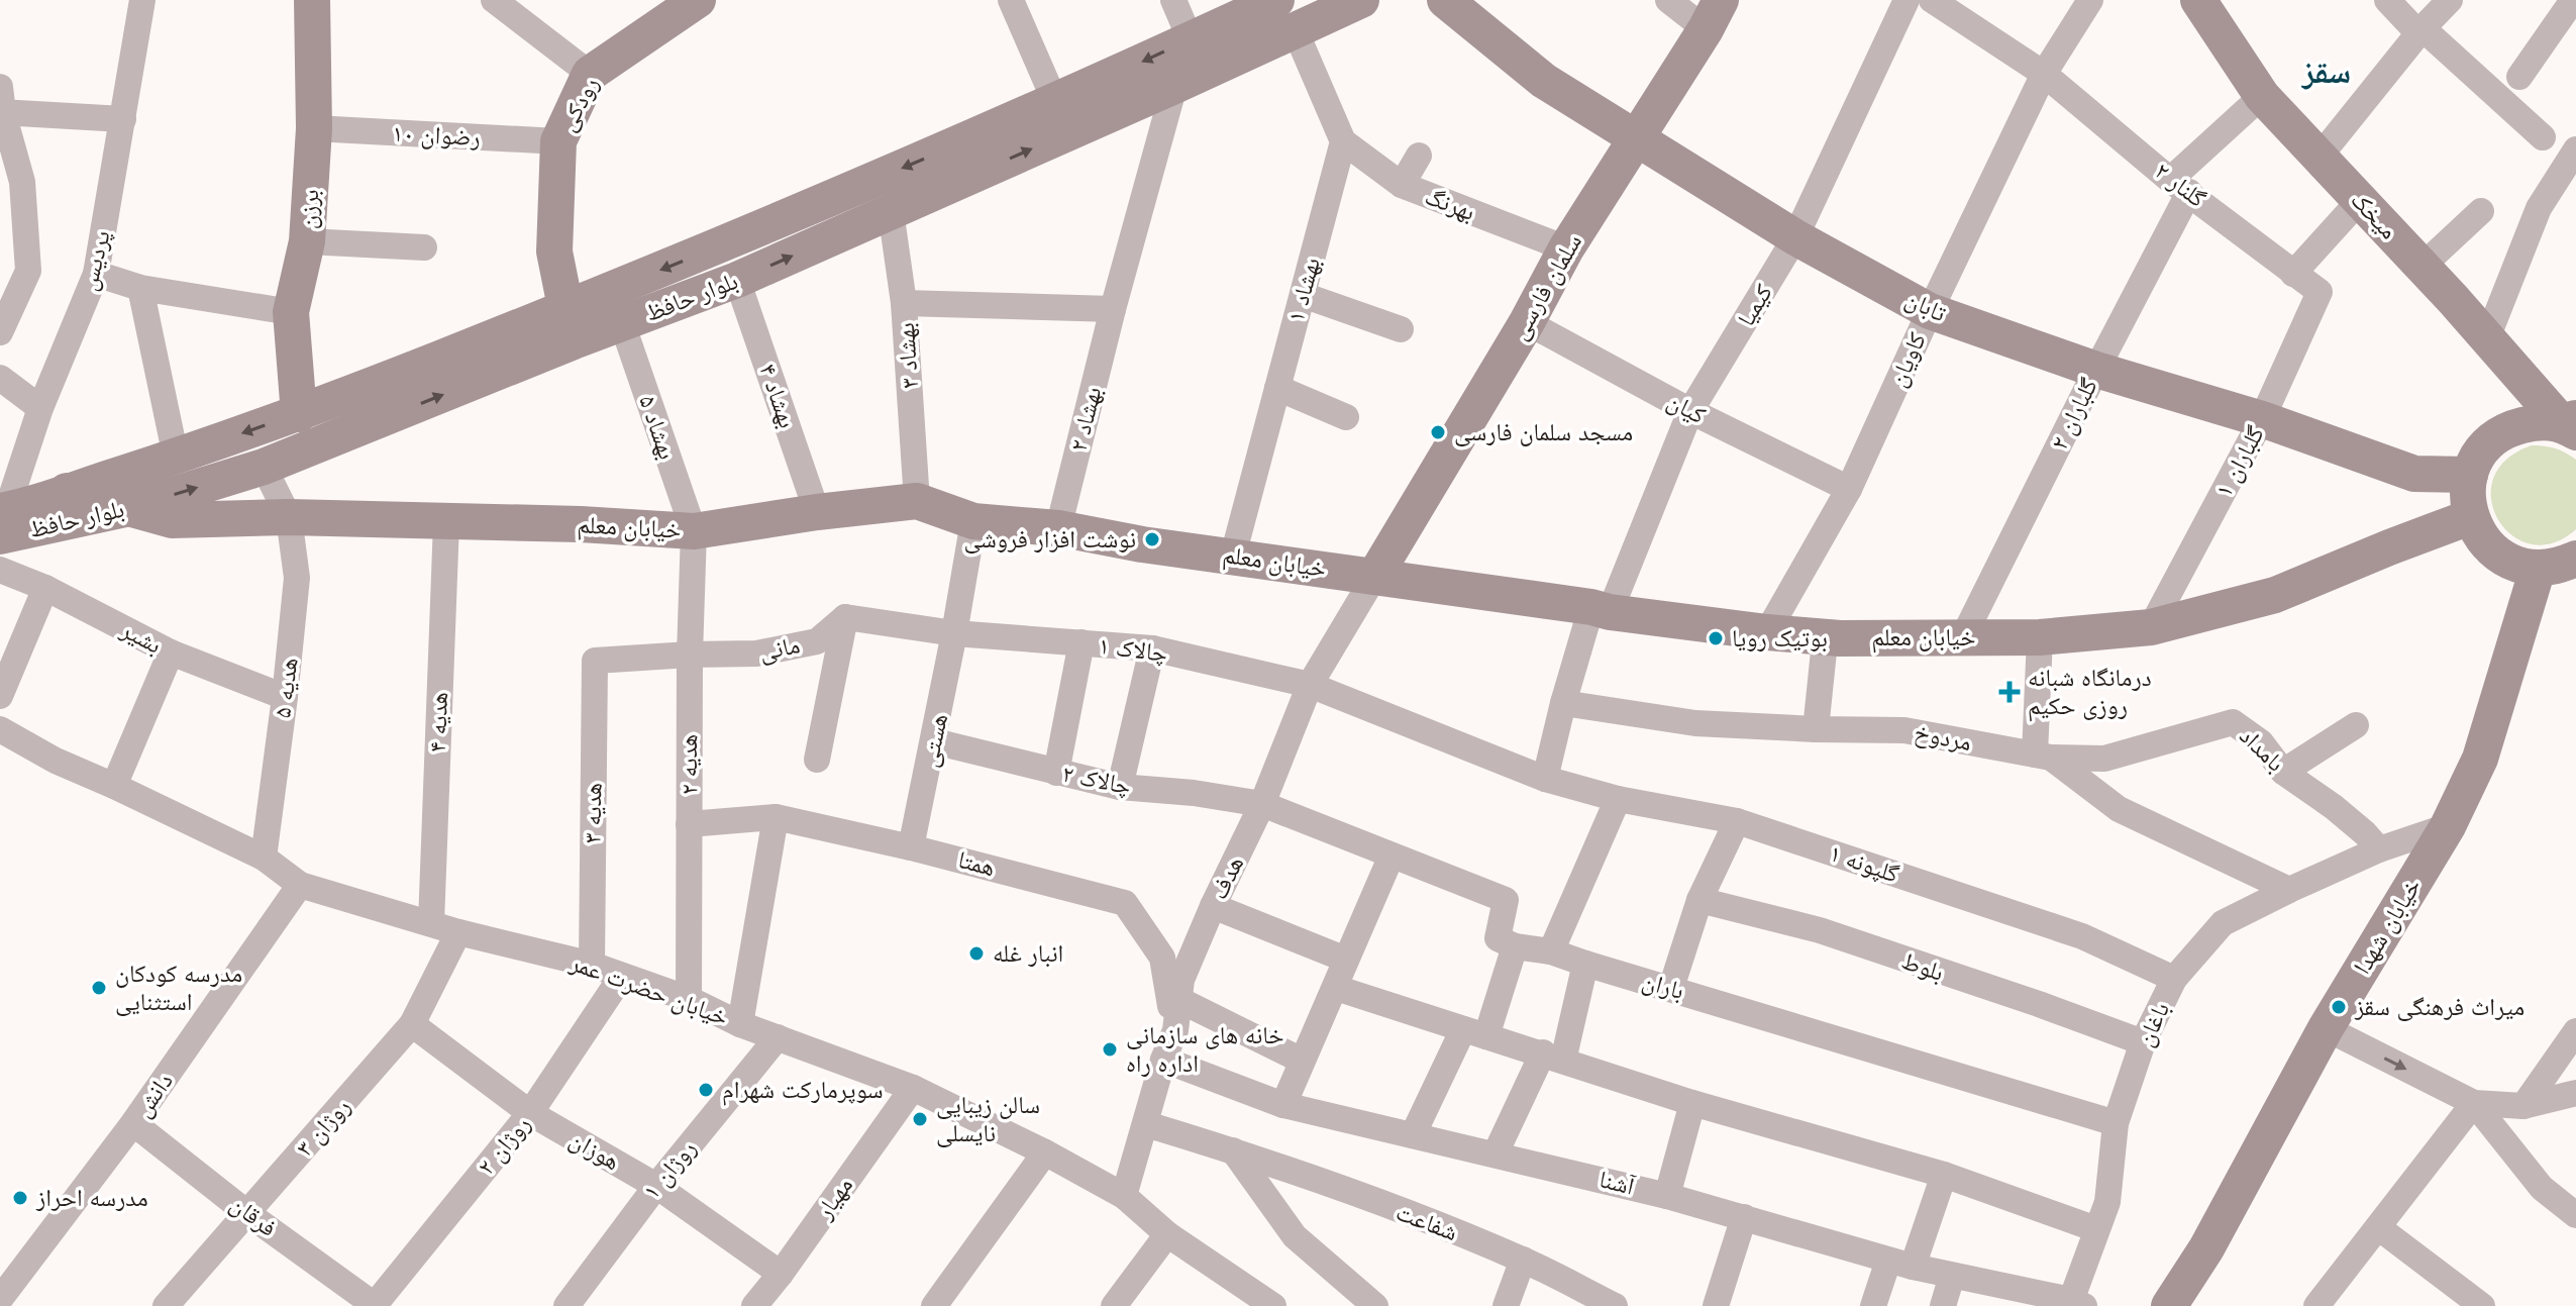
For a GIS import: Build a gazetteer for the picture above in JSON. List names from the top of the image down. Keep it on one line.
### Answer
{"streets":{"street":["رودکی","رضوان ۱۰","گلنار ۲","بهرنگ","برزن","میخک","پردیس","سلمان فارسی","بهشاد ۱","بلوار حافظ","کیمیا","تابان","بهشاد ۳","کاویان","بهشاد ۴","کیان","گلباران ۲","بهشاد ۲","بهشاد ۵","گلباران ۱","خیابان معلم","بشیر","مانی","چالاک ۱","هدیه ۵","هدیه ۴","مردوخ","هستی","بامداد","هدیه ۲","چالاک ۲","هدیه ۳","همتا","گلپونه ۱","هدف","خیابان شهدا","بلوط","باران","خیابان حضرت عمر","باغان","دانش","روژان ۳","روژان ۲","هوزان","روژان ۱","آشنا","مهیار","فرقان","شفاعت"]},"crossings":[["رودکی","رضوان ۱۰"],["رودکی","بلوار حافظ"],["رضوان ۱۰","برزن"],["گلنار ۲","کاویان"],["گلنار ۲","گلباران ۲"],["گلنار ۲","گلباران ۱"],["بهرنگ","سلمان فارسی"],["بهرنگ","بهشاد ۱"],["برزن","بلوار حافظ"],["پردیس","بلوار حافظ"],["سلمان فارسی","تابان"],["سلمان فارسی","کیان"],["سلمان فارسی","خیابان معلم"],["سلمان فارسی","هدف"],["بهشاد ۱","خیابان معلم"],["بلوار حافظ","بهشاد ۳"],["بلوار حافظ","بهشاد ۴"],["بلوار حافظ","بهشاد ۲"],["بلوار حافظ","بهشاد ۵"],["بلوار حافظ","خیابان معلم"],["بلوار حافظ","هدیه ۵"],["کیمیا","تابان"],["کیمیا","کیان"],["کیمیا","خیابان معلم"],["کیمیا","چالاک ۱"],["کیمیا","مردوخ"],["کیمیا","گلپونه ۱"],["تابان","کاویان"],["تابان","گلباران ۲"],["تابان","گلباران ۱"],["بهشاد ۳","خیابان معلم"],["کاویان","کیان"],["کاویان","خیابان معلم"],["بهشاد ۴","خیابان معلم"],["گلباران ۲","خیابان معلم"],["بهشاد ۲","خیابان معلم"],["بهشاد ۵","خیابان معلم"],["بهشاد ۵","هدیه ۲"],["گلباران ۱","خیابان معلم"],["خیابان معلم","هدیه ۵"],["خیابان معلم","هدیه ۴"],["خیابان معلم","هستی"],["خیابان معلم","هدیه ۲"],["خیابان معلم","هدف"],["بشیر","هدیه ۵"],["مانی","هدیه ۲"],["مانی","هدیه ۳"],["چالاک ۱","هستی"],["چالاک ۱","گلپونه ۱"],["چالاک ۱","هدف"],["هدیه ۵","خیابان حضرت عمر"],["هدیه ۴","خیابان حضرت عمر"],["مردوخ","بامداد"],["مردوخ","باغان"],["هستی","چالاک ۲"],["هستی","همتا"],["بامداد","باغان"],["هدیه ۲","همتا"],["هدیه ۲","خیابان حضرت عمر"],["چالاک ۲","هدف"],["هدیه ۳","خیابان حضرت عمر"],["همتا","هدف"],["گلپونه ۱","باغان"],["هدف","خیابان حضرت عمر"],["هدف","آشنا"],["هدف","شفاعت"],["بلوط","باغان"],["باران","باغان"],["خیابان حضرت عمر","دانش"],["خیابان حضرت عمر","روژان ۳"],["خیابان حضرت عمر","روژان ۲"],["خیابان حضرت عمر","روژان ۱"],["خیابان حضرت عمر","مهیار"],["باغان","آشنا"],["دانش","فرقان"],["روژان ۳","هوزان"],["روژان ۳","فرقان"],["روژان ۲","هوزان"],["روژان ۲","فرقان"],["هوزان","روژان ۱"],["هوزان","مهیار"]],"districts":["سقز"],"places":{"other":["مسجد سلمان فارسی","نوشت افزار فروشی","بوتیک رویا","انبار غله","مدرسه کودکان استثنایی","میراث فرهنگی سقز","خانه های سازمانی اداره راه","سوپرمارکت شهرام","سالن زیبایی نایسلی","مدرسه احراز"],"health":["درمانگاه شبانه روزی حکیم"]}}
